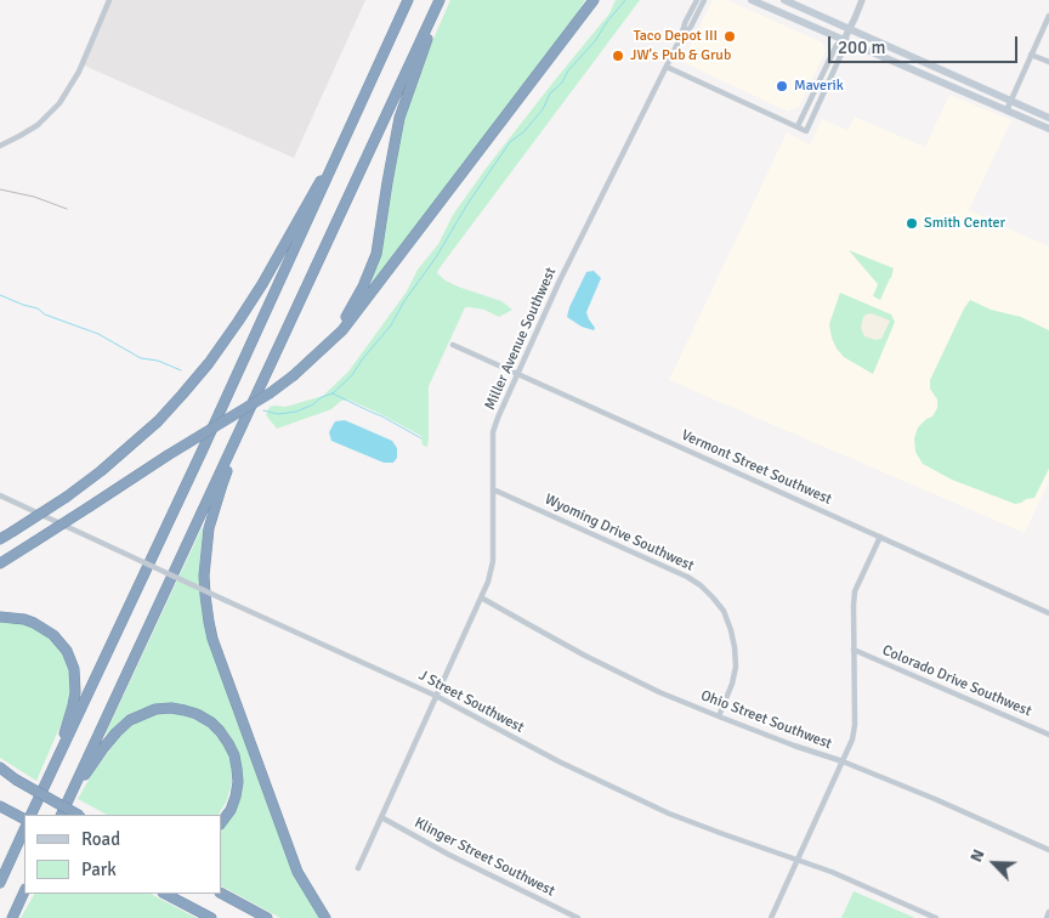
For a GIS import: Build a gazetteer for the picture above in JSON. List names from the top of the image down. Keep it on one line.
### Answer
{"streets":{"street":["Miller Avenue Southwest","Vermont Street Southwest","Wyoming Drive Southwest","Colorado Drive Southwest","J Street Southwest","Ohio Street Southwest","Klinger Street Southwest"]},"crossings":[["Miller Avenue Southwest","Vermont Street Southwest"],["Miller Avenue Southwest","Wyoming Drive Southwest"],["Miller Avenue Southwest","J Street Southwest"],["Miller Avenue Southwest","Ohio Street Southwest"],["Miller Avenue Southwest","Klinger Street Southwest"],["Wyoming Drive Southwest","Ohio Street Southwest"]],"places":["Taco Depot III","JW's Pub & Grub","Maverik","Smith Center"],"legend":["Road","Park"],"scale_bar":"200 m","north":"top left"}
